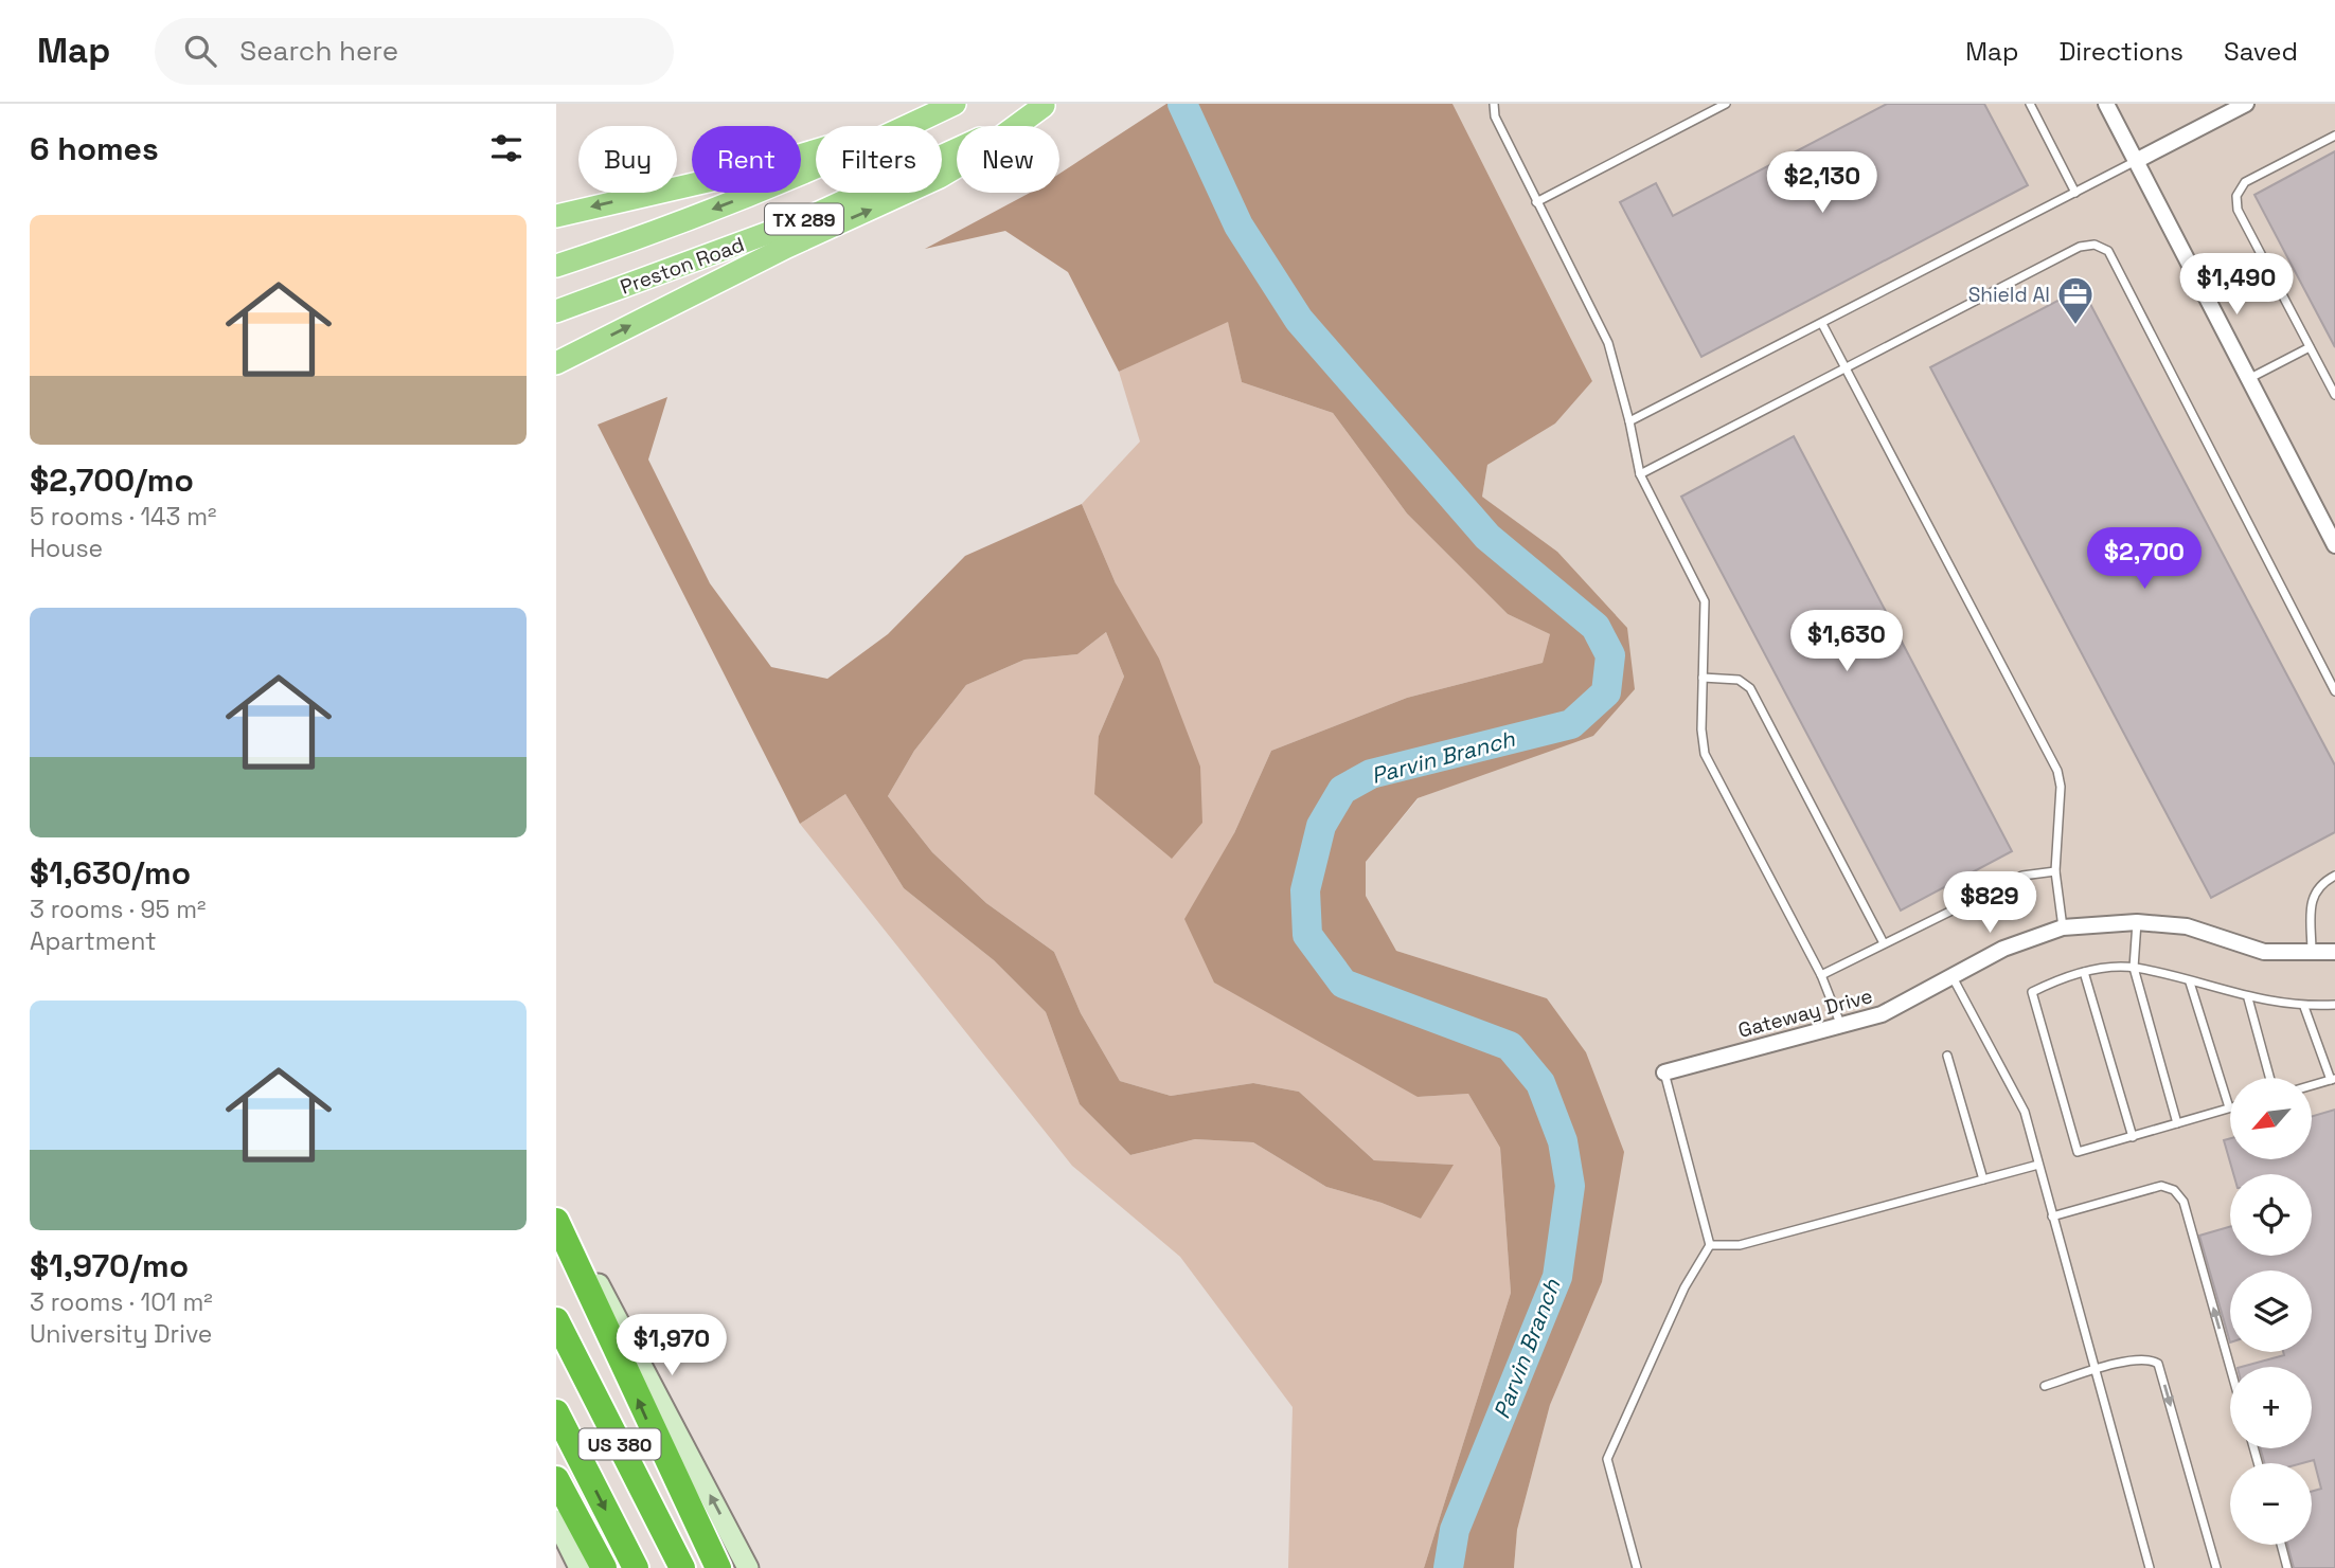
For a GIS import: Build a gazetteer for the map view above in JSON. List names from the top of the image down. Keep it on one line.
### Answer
{"streets":{"highway":["US 380"],"main road":["TX 289","Preston Road"],"street":["Gateway Drive"]},"water":["Parvin Branch"],"places":{"office":["Shield AI"]},"north":"bottom left","page":{"header":"Map","search":"Search here","nav":["Map","Directions","Saved"],"heading":"6 homes","chip":["Buy","Rent","Filters","New"],"price":["$2,130","$1,490","$2,700","$1,630","$829","$1,970"],"list":[{"name":"$2,700/mo","note":"5 rooms · 143 m² · House"},{"name":"$1,630/mo","note":"3 rooms · 95 m² · Apartment"},{"name":"$1,970/mo","note":"3 rooms · 101 m² · University Drive"}],"map_buttons":["+","−"]}}
